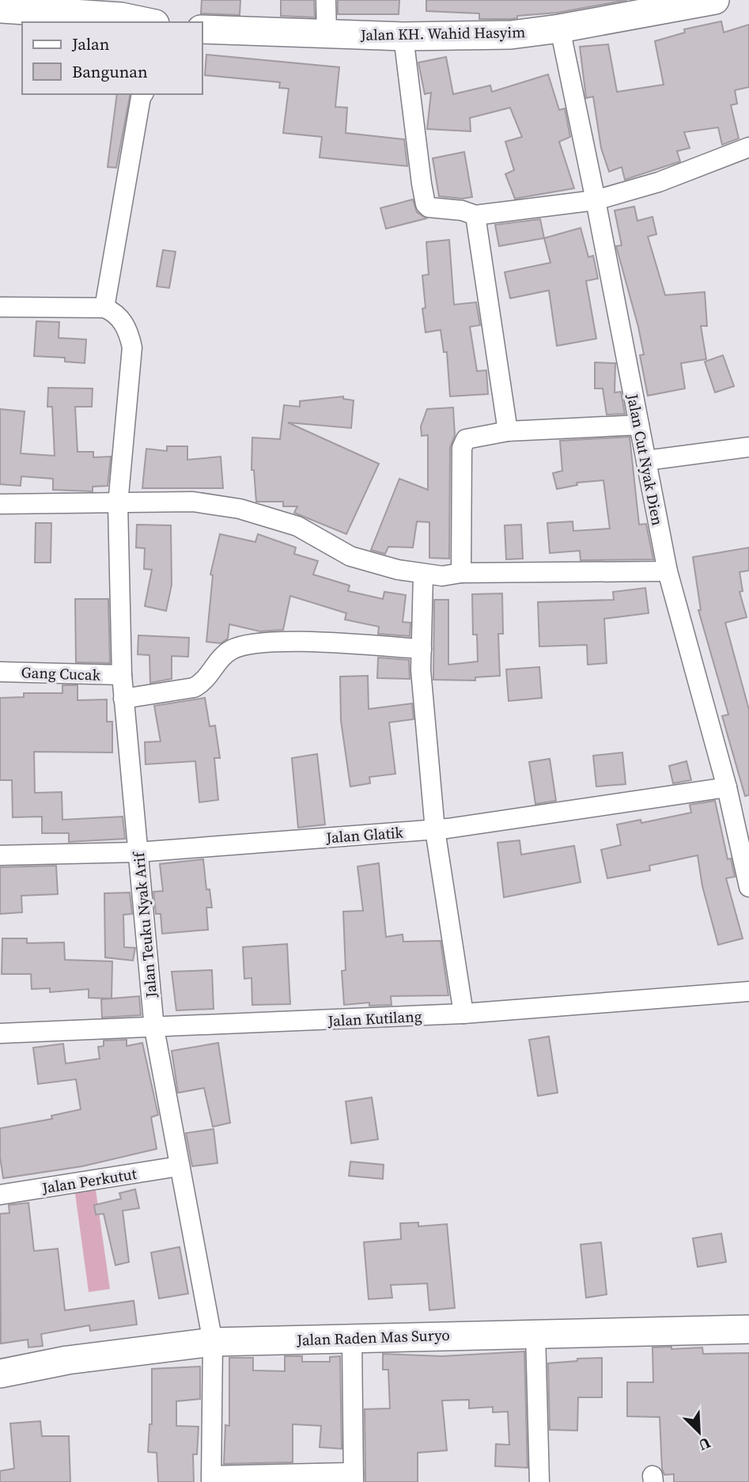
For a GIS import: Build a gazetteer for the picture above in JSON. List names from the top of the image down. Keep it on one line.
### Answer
{"streets":{"street":["Jalan KH. Wahid Hasyim","Jalan Cut Nyak Dien","Gang Cucak","Jalan Glatik","Jalan Teuku Nyak Arif","Jalan Kutilang","Jalan Perkutut","Jalan Raden Mas Suryo"]},"crossings":[["Jalan KH. Wahid Hasyim","Jalan Cut Nyak Dien"],["Jalan Cut Nyak Dien","Jalan Glatik"],["Gang Cucak","Jalan Teuku Nyak Arif"],["Jalan Glatik","Jalan Teuku Nyak Arif"],["Jalan Teuku Nyak Arif","Jalan Kutilang"],["Jalan Teuku Nyak Arif","Jalan Perkutut"],["Jalan Teuku Nyak Arif","Jalan Raden Mas Suryo"]],"legend":["Jalan","Bangunan"],"north":"bottom right"}
